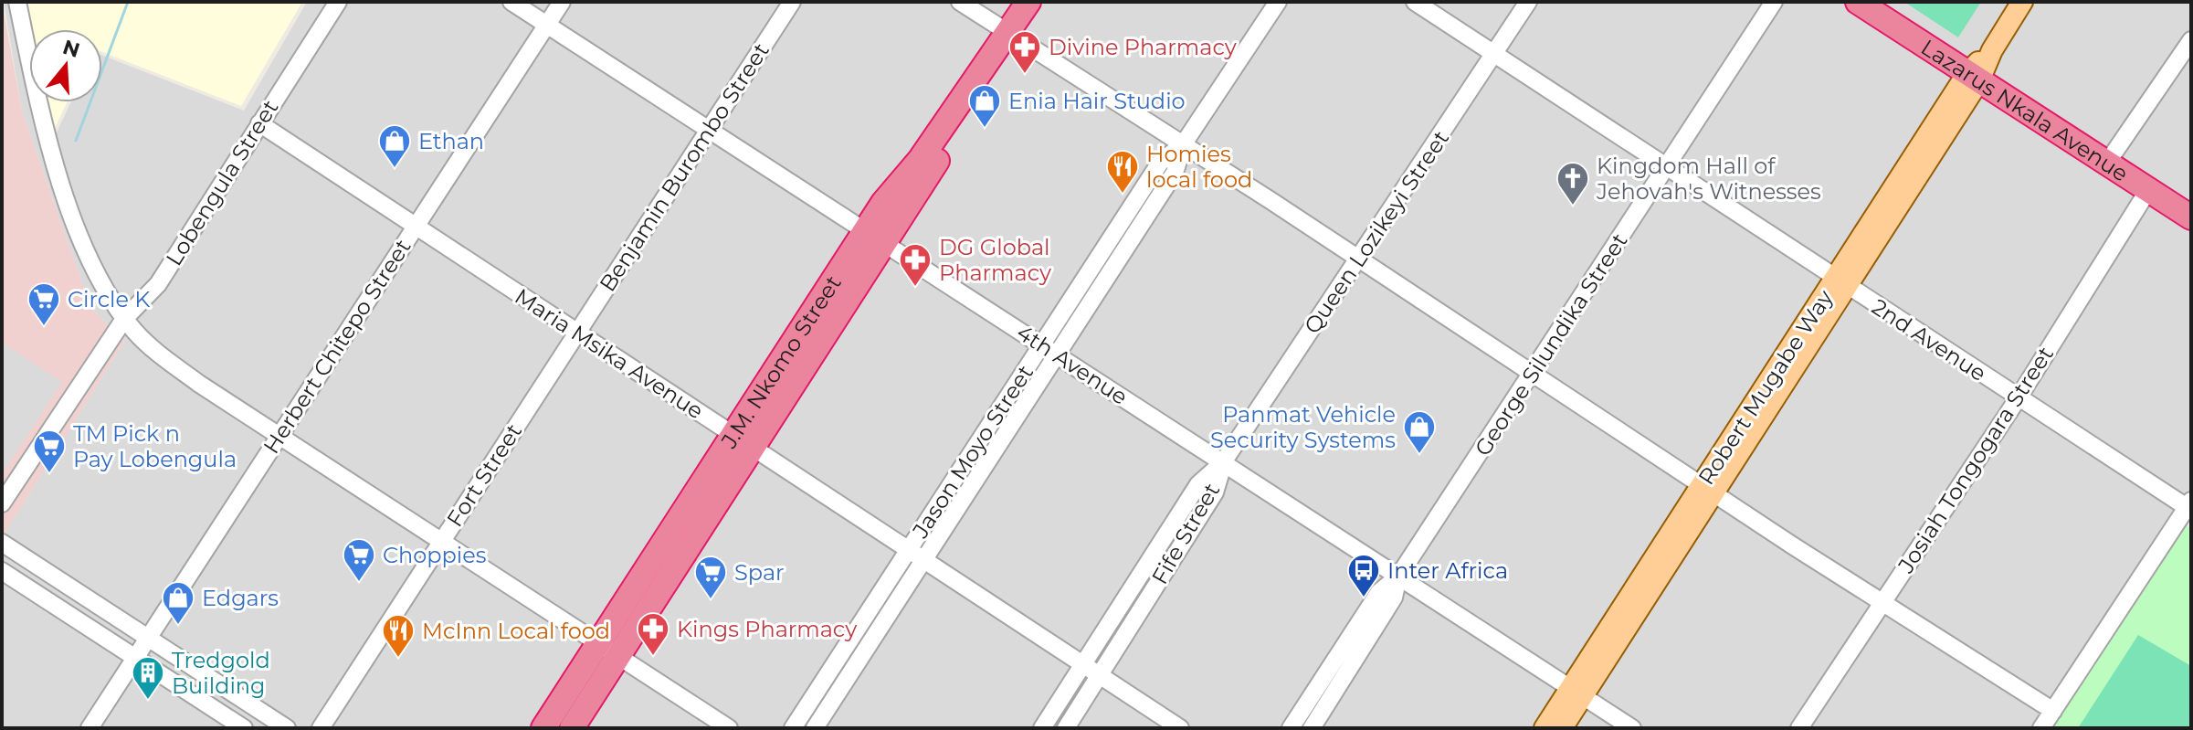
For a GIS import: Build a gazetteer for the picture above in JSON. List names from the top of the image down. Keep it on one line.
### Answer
{"streets":{"highway":["Lazarus Nkala Avenue","J.M. Nkomo Street"],"main road":["Robert Mugabe Way"],"street":["Benjamin Burombo Street","Lobengula Street","Queen Lozikeyi Street","2nd Avenue","George Silundika Street","Herbert Chitepo Street","Maria Msika Avenue","4th Avenue","Jason Moyo Street","Josiah Tongogara Street","Fort Street","Fife Street"]},"crossings":[["Lazarus Nkala Avenue","Robert Mugabe Way"],["Lazarus Nkala Avenue","Josiah Tongogara Street"],["Benjamin Burombo Street","Maria Msika Avenue"],["Benjamin Burombo Street","4th Avenue"],["Benjamin Burombo Street","Fort Street"],["Lobengula Street","Maria Msika Avenue"],["Queen Lozikeyi Street","2nd Avenue"],["Queen Lozikeyi Street","4th Avenue"],["Queen Lozikeyi Street","Fife Street"],["2nd Avenue","George Silundika Street"],["2nd Avenue","Robert Mugabe Way"],["2nd Avenue","Josiah Tongogara Street"],["George Silundika Street","4th Avenue"],["Herbert Chitepo Street","Maria Msika Avenue"],["Herbert Chitepo Street","4th Avenue"],["Maria Msika Avenue","J.M. Nkomo Street"],["Maria Msika Avenue","Jason Moyo Street"],["Maria Msika Avenue","Fort Street"],["Maria Msika Avenue","Fife Street"],["J.M. Nkomo Street","4th Avenue"],["4th Avenue","Robert Mugabe Way"],["4th Avenue","Jason Moyo Street"],["4th Avenue","Fife Street"]],"places":{"pharmacy":["Divine Pharmacy","DG Global Pharmacy","Kings Pharmacy"],"shop":["Enia Hair Studio","Ethan","Panmat Vehicle Security Systems","Edgars"],"restaurant":["Homies local food","McInn Local food"],"church":["Kingdom Hall of Jehovah's Witnesses"],"supermarket":["Circle K","TM Pick n Pay Lobengula","Choppies","Spar"],"bus stop":["Inter Africa"],"building":["Tredgold Building"]},"north":"top"}
